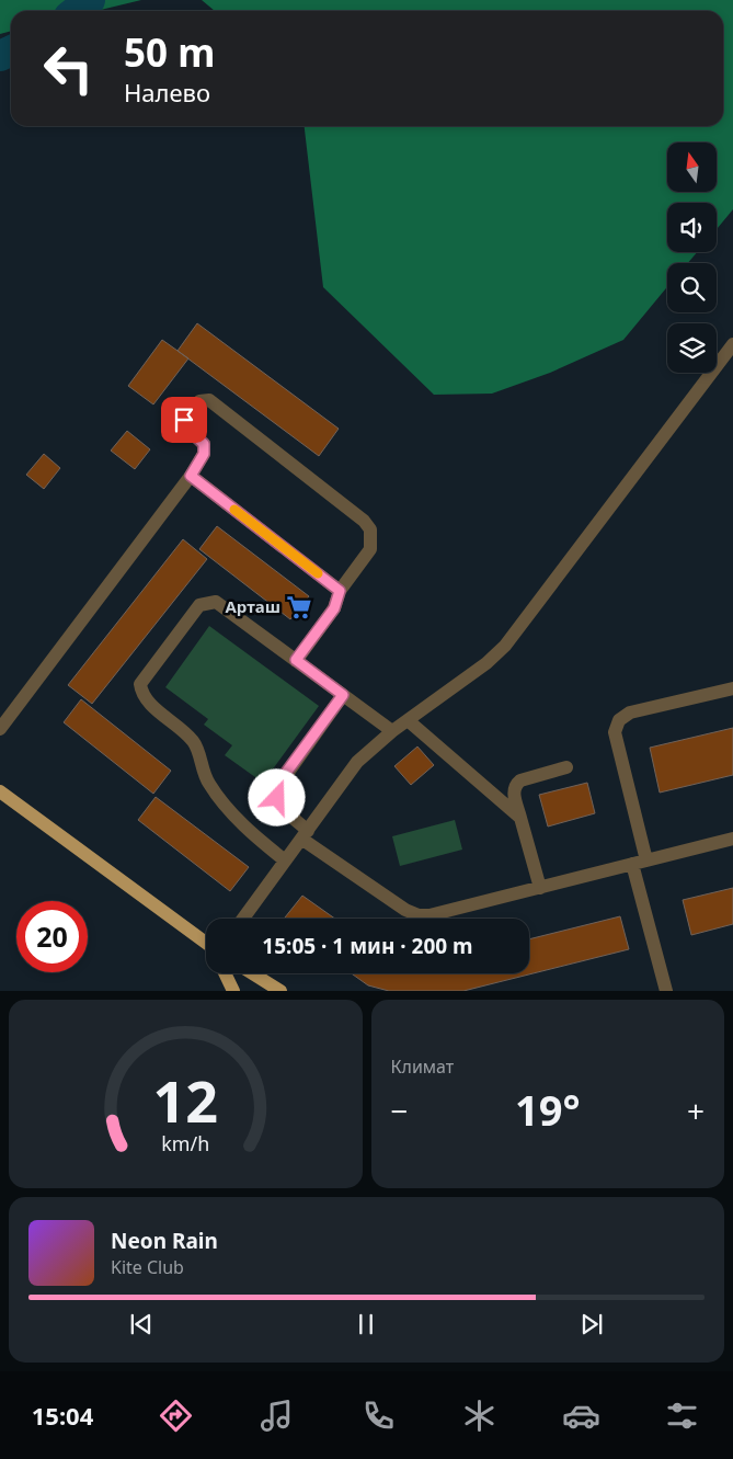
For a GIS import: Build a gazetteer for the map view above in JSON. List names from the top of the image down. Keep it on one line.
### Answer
{"places":{"supermarket":["Арташ"]},"north":"top","page":{"turn":["50 m","Налево"],"limit":"20","trip":"15:05 · 1 мин · 200 m","tile":"Климат","heat":["−","19°","+"],"song":["Neon Rain","Kite Club"],"tabs":"15:04","gauge":["12","km/h"]}}
